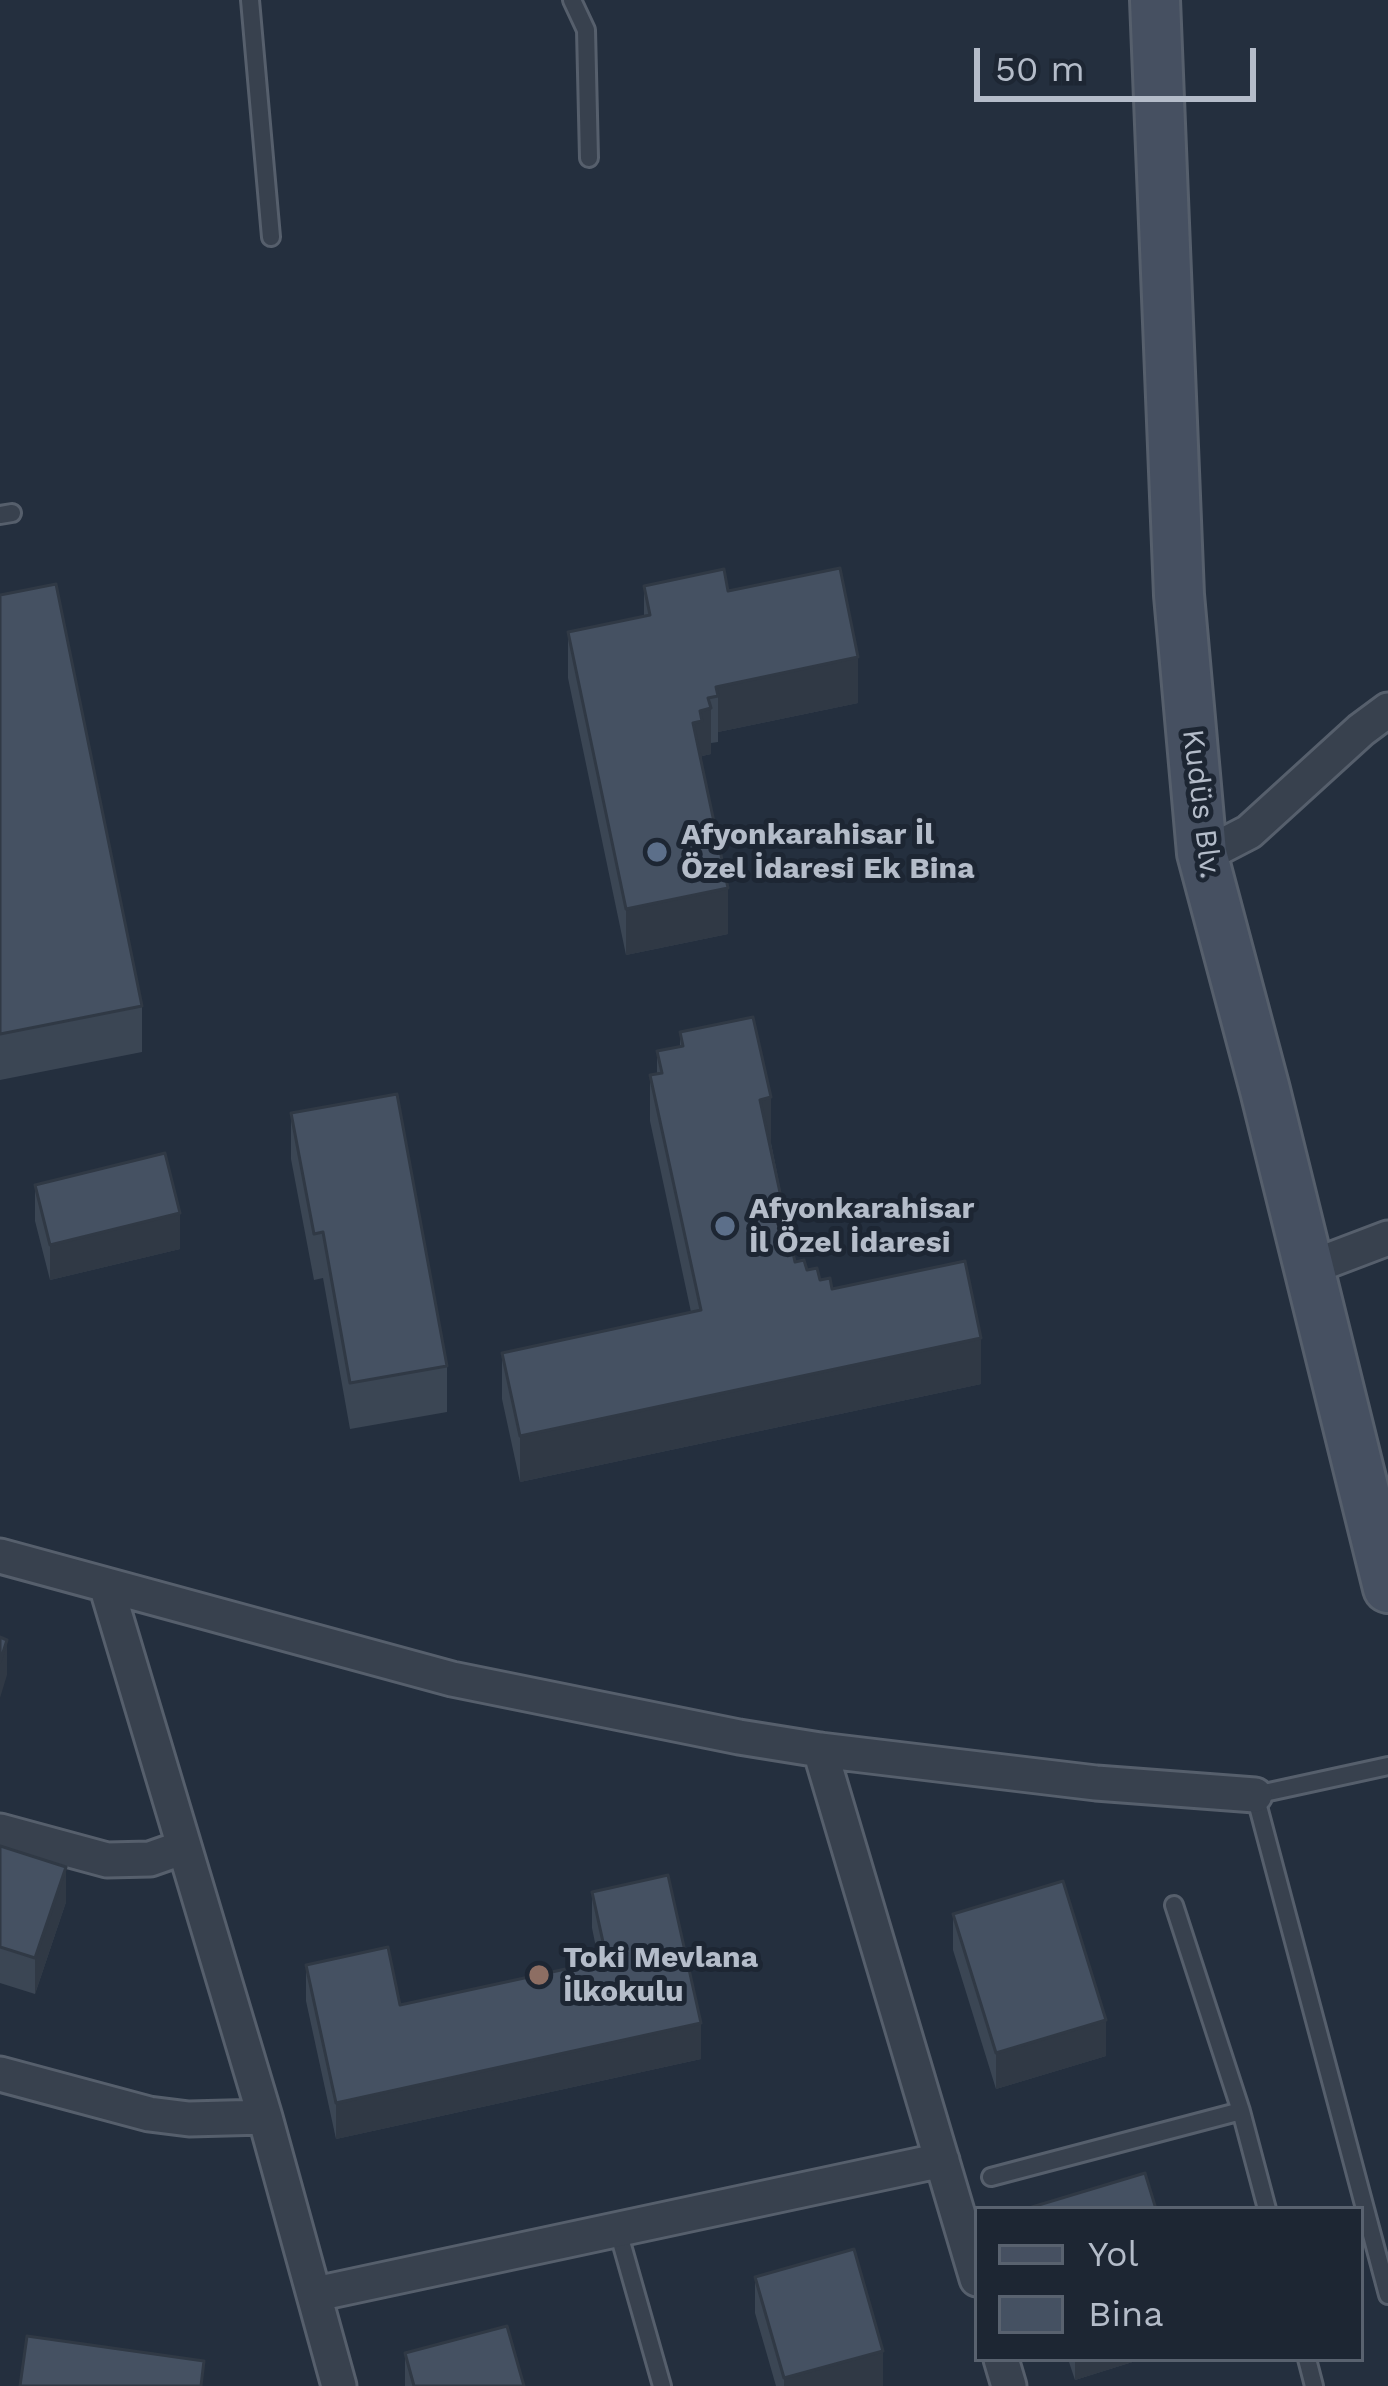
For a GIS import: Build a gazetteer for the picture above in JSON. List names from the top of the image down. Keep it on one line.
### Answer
{"streets":{"street":["Kudüs Blv."]},"places":["Afyonkarahisar İl Özel İdaresi Ek Bina","Afyonkarahisar İl Özel İdaresi","Toki Mevlana İlkokulu"],"legend":["Yol","Bina"],"scale_bar":"50 m"}
